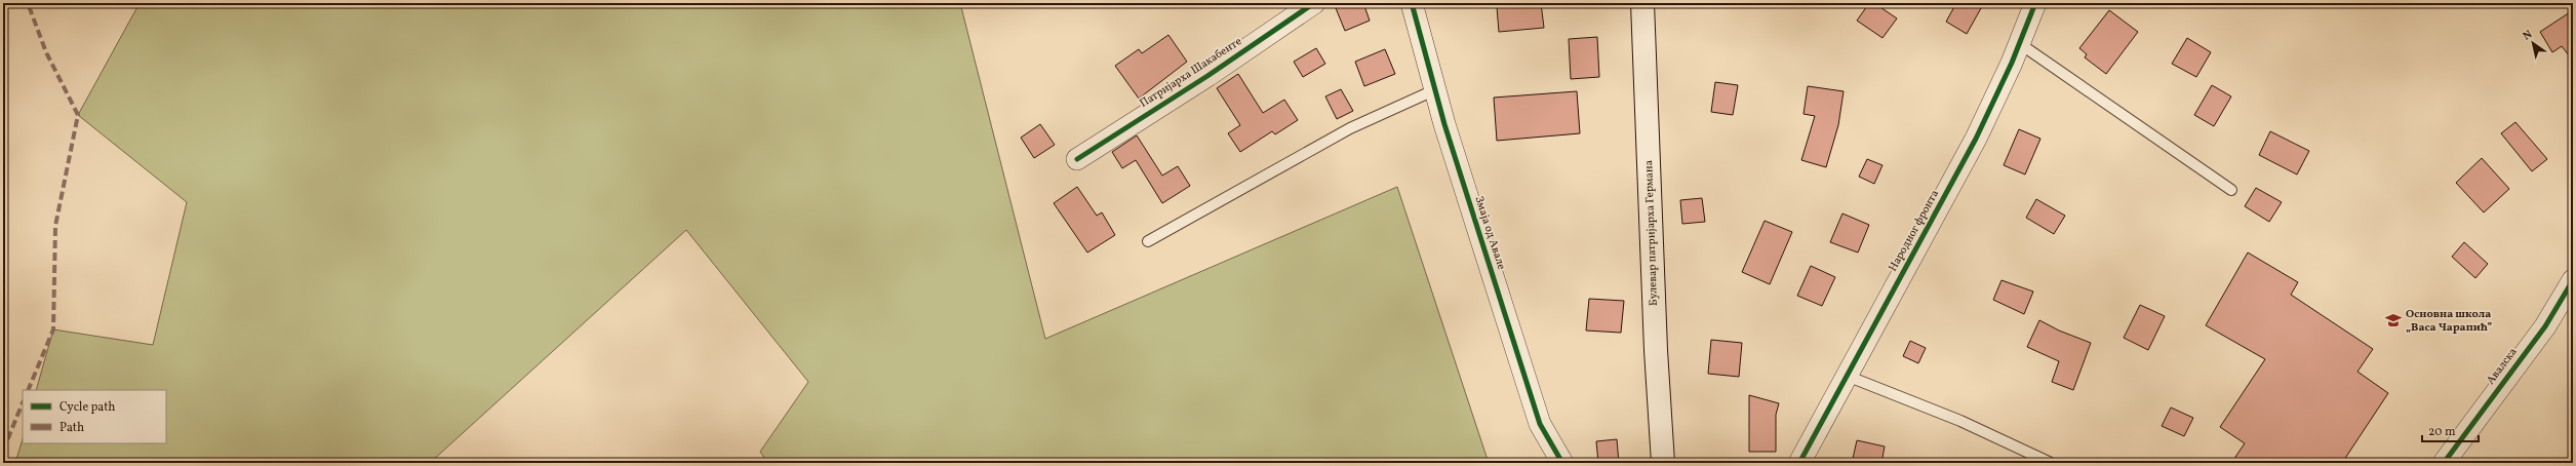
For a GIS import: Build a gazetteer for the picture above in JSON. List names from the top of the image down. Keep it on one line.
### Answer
{"streets":{"main road":["Булевар патријарха Германа"],"street":["Патријарха Шакабенте","Народног фронта","Змаја од Авале","Авалска"]},"places":{"school or university":["Основна школа „Васа Чарапић”"]},"legend":["Cycle path","Path"],"scale_bar":"20 m","north":"top left"}
